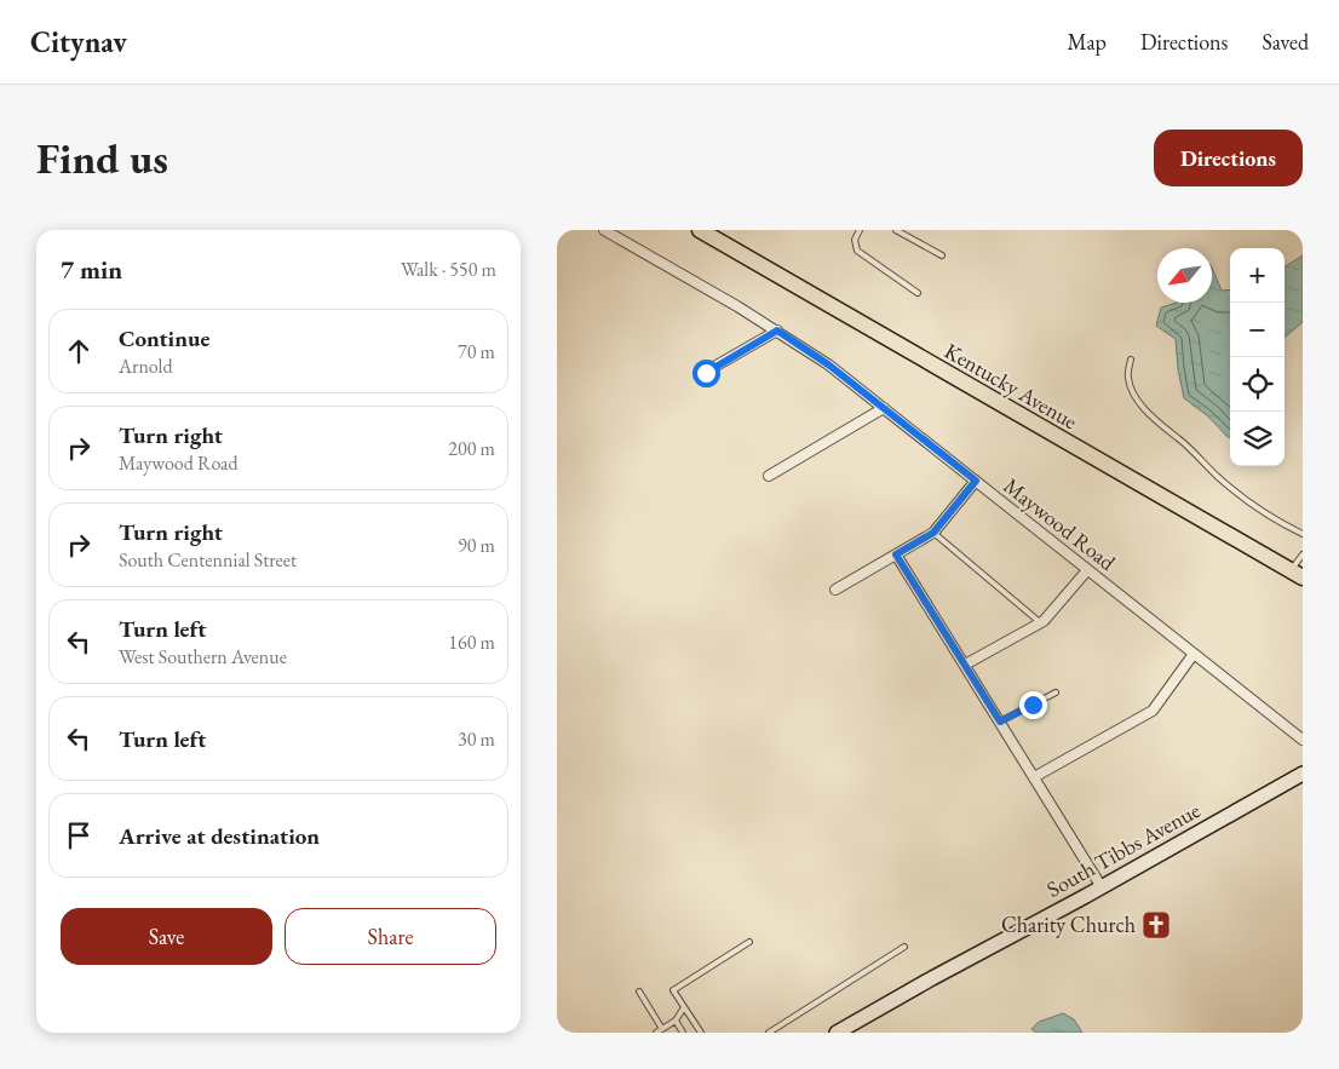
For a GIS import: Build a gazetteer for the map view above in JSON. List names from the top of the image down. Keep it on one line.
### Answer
{"streets":{"main road":["Kentucky Avenue","South Tibbs Avenue"],"street":["Maywood Road"]},"places":{"church":["Charity Church"]},"north":"bottom left","page":{"header":"Citynav","nav":["Map","Directions","Saved"],"buttons":["Directions",["Save","Share"]],"title":"Find us","heading":["7 min","Walk · 550 m"],"map_buttons":["+","−"],"list":[["Continue","Arnold","70 m"],["Turn right","Maywood Road","200 m"],["Turn right","South Centennial Street","90 m"],["Turn left","West Southern Avenue","160 m"],["Turn left","30 m"],"Arrive at destination"]}}
